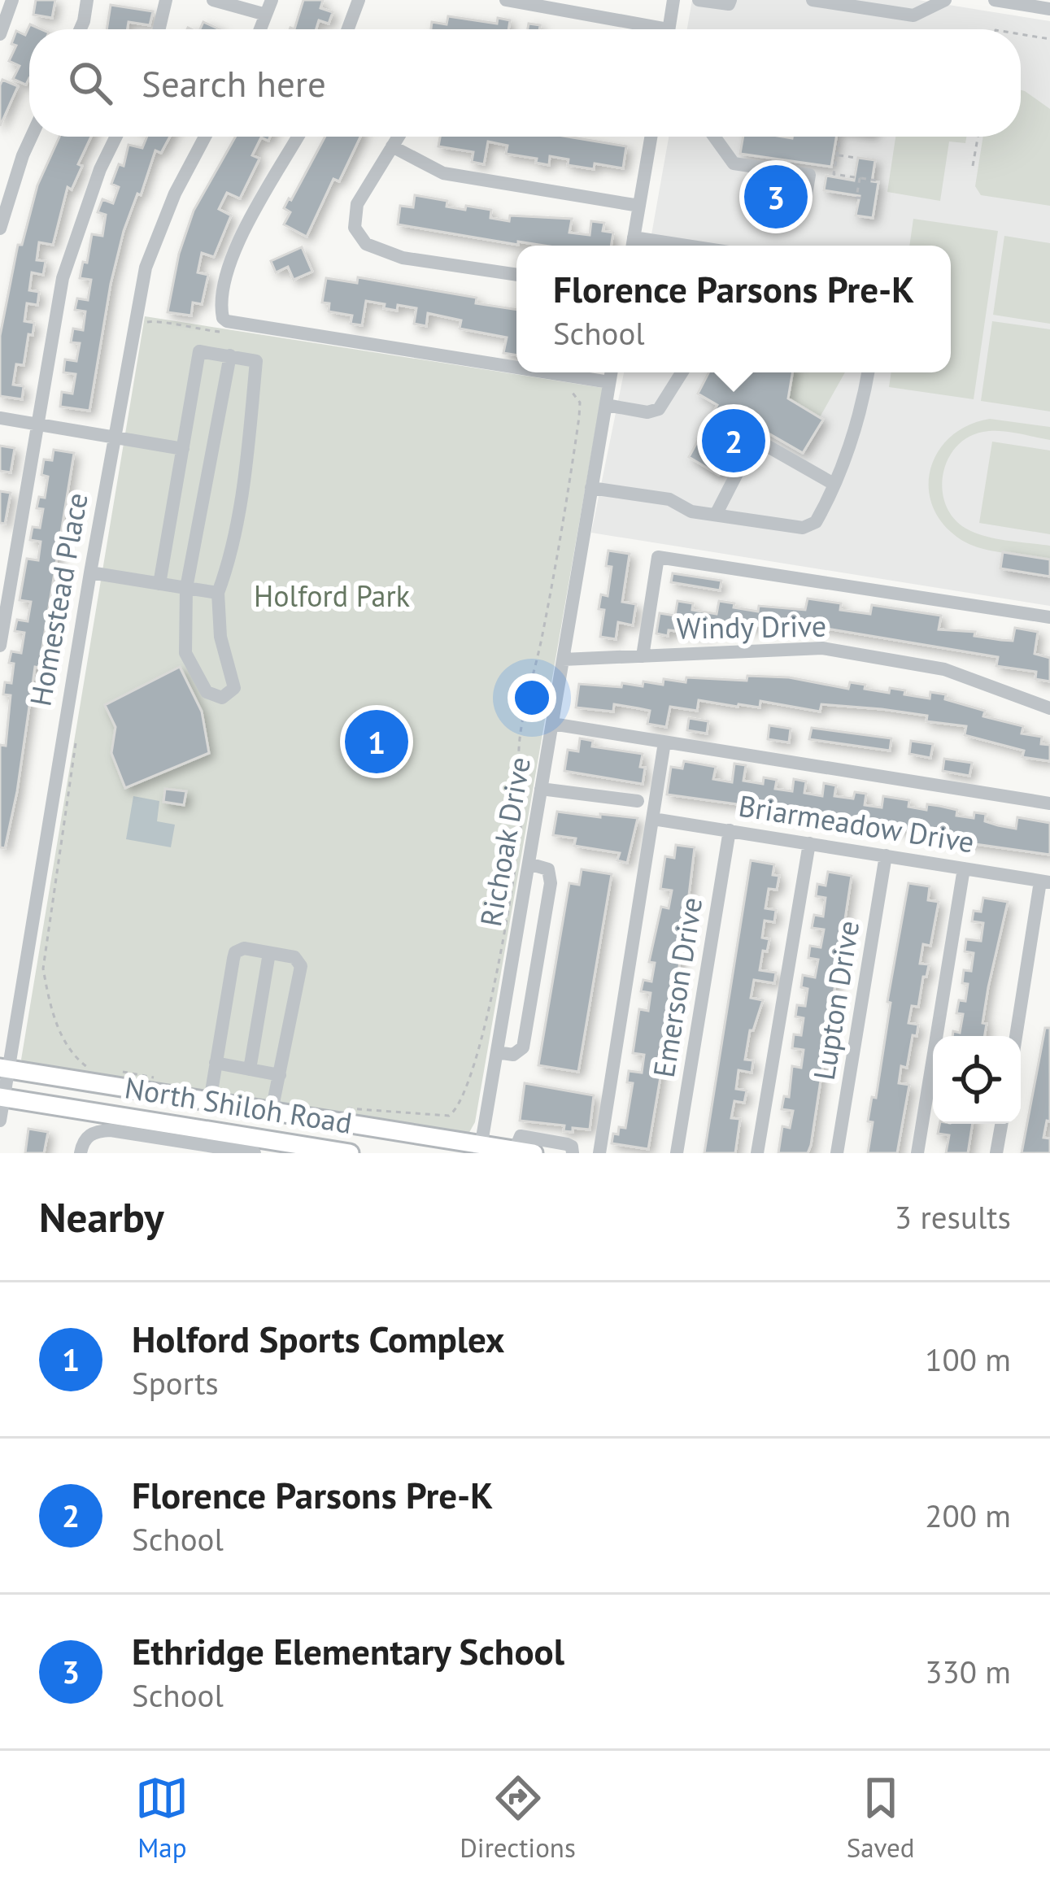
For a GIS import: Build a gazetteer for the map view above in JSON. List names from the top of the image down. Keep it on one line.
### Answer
{"streets":{"main road":["North Shiloh Road"],"street":["Homestead Place","Windy Drive","Briarmeadow Drive","Richoak Drive","Emerson Drive","Lupton Drive"]},"crossings":[["Homestead Place","North Shiloh Road"],["Windy Drive","Richoak Drive"],["Briarmeadow Drive","Emerson Drive"],["Briarmeadow Drive","Lupton Drive"],["Richoak Drive","North Shiloh Road"]],"parks":["Holford Park"],"page":{"search":"Search here","pins":["3","2","1"],"popup":["Florence Parsons Pre-K","School"],"heading":["Nearby","3 results"],"list":[{"mark":"1","name":"Holford Sports Complex","note":"Sports","value":"100 m"},{"mark":"2","name":"Florence Parsons Pre-K","note":"School","value":"200 m"},{"mark":"3","name":"Ethridge Elementary School","note":"School","value":"330 m"}],"nav":["Map","Directions","Saved"]}}
